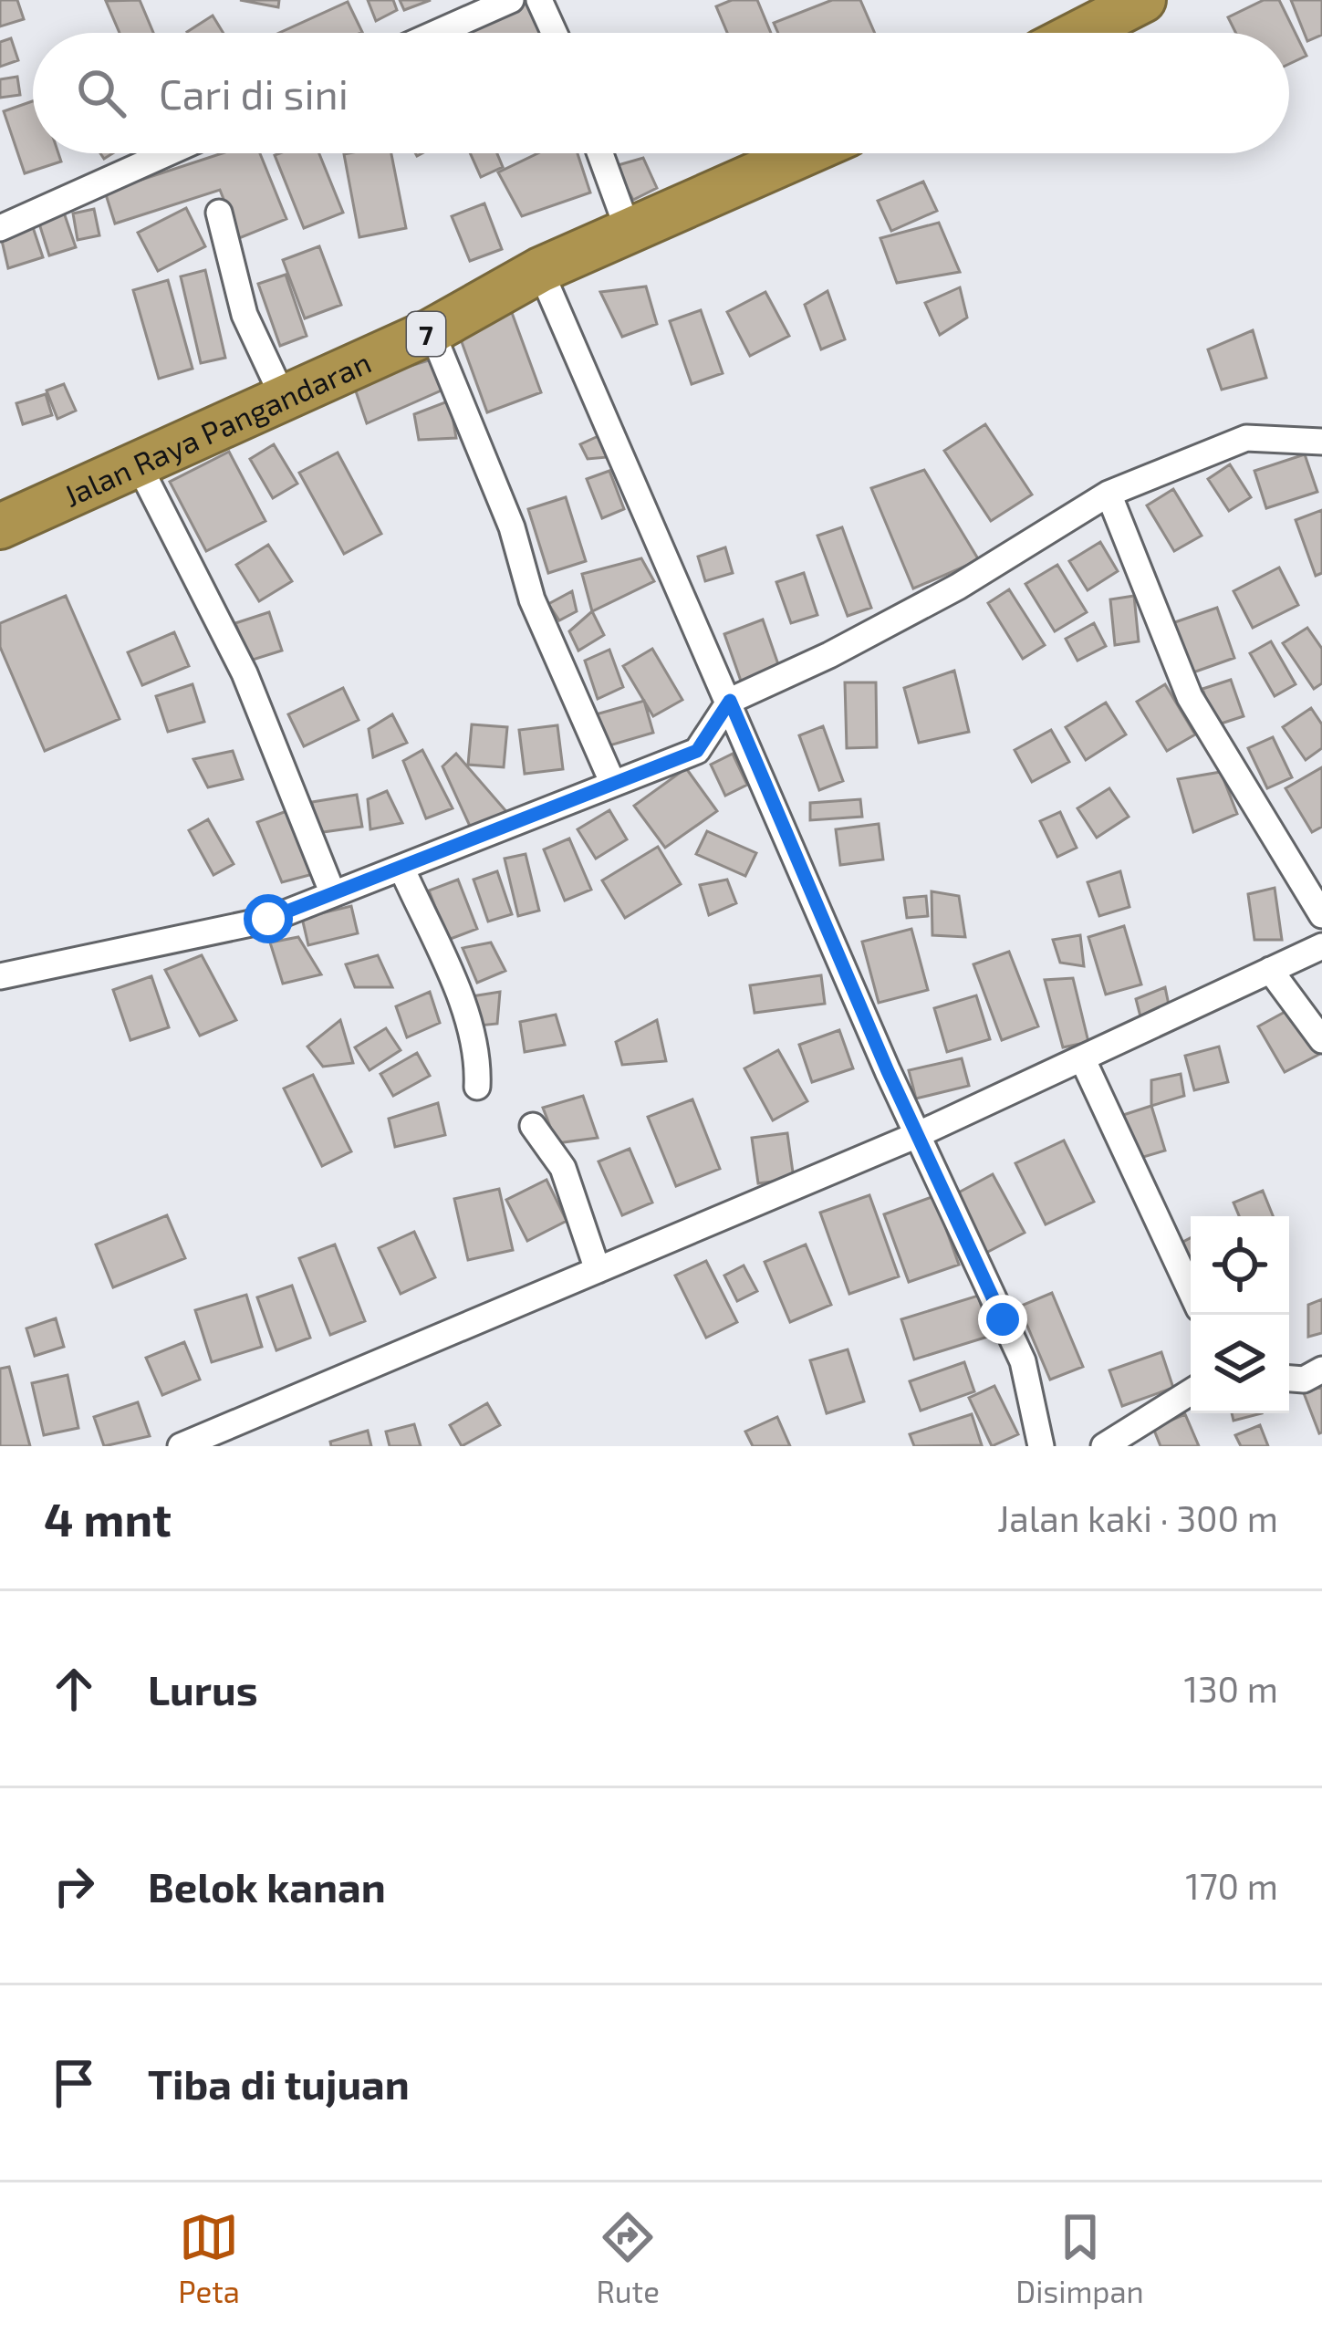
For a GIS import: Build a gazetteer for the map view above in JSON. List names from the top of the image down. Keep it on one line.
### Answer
{"streets":{"highway":["7","Jalan Raya Pangandaran"]},"page":{"search":"Cari di sini","heading":["4 mnt","Jalan kaki · 300 m"],"list":[["Lurus","130 m"],["Belok kanan","170 m"],"Tiba di tujuan"],"nav":["Peta","Rute","Disimpan"]}}
